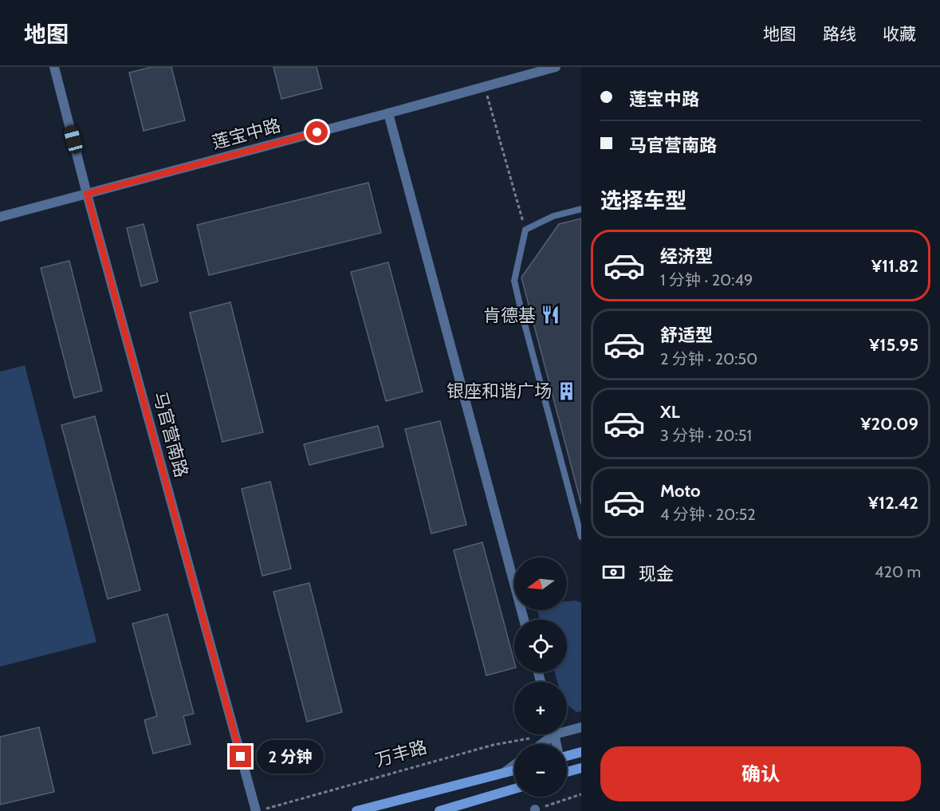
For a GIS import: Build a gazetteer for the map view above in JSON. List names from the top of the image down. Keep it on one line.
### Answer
{"streets":{"street":["莲宝中路","马官营南路"],"path":["万丰路"]},"crossings":[["莲宝中路","马官营南路"],["马官营南路","万丰路"]],"places":{"restaurant":["肯德基"],"building":["银座和谐广场"]},"north":"left","page":{"header":"地图","nav":["地图","路线","收藏"],"banner":["莲宝中路","马官营南路"],"heading":"选择车型","list":[{"name":"经济型","note":"1 分钟 · 20:49","value":"¥11.82"},{"name":"舒适型","note":"2 分钟 · 20:50","value":"¥15.95"},{"name":"XL","note":"3 分钟 · 20:51","value":"¥20.09"},{"name":"Moto","note":"4 分钟 · 20:52","value":"¥12.42"}],"pay":["现金","420 m"],"map_buttons":["+","−"],"buttons":"确认","bubble":"2 分钟"}}
